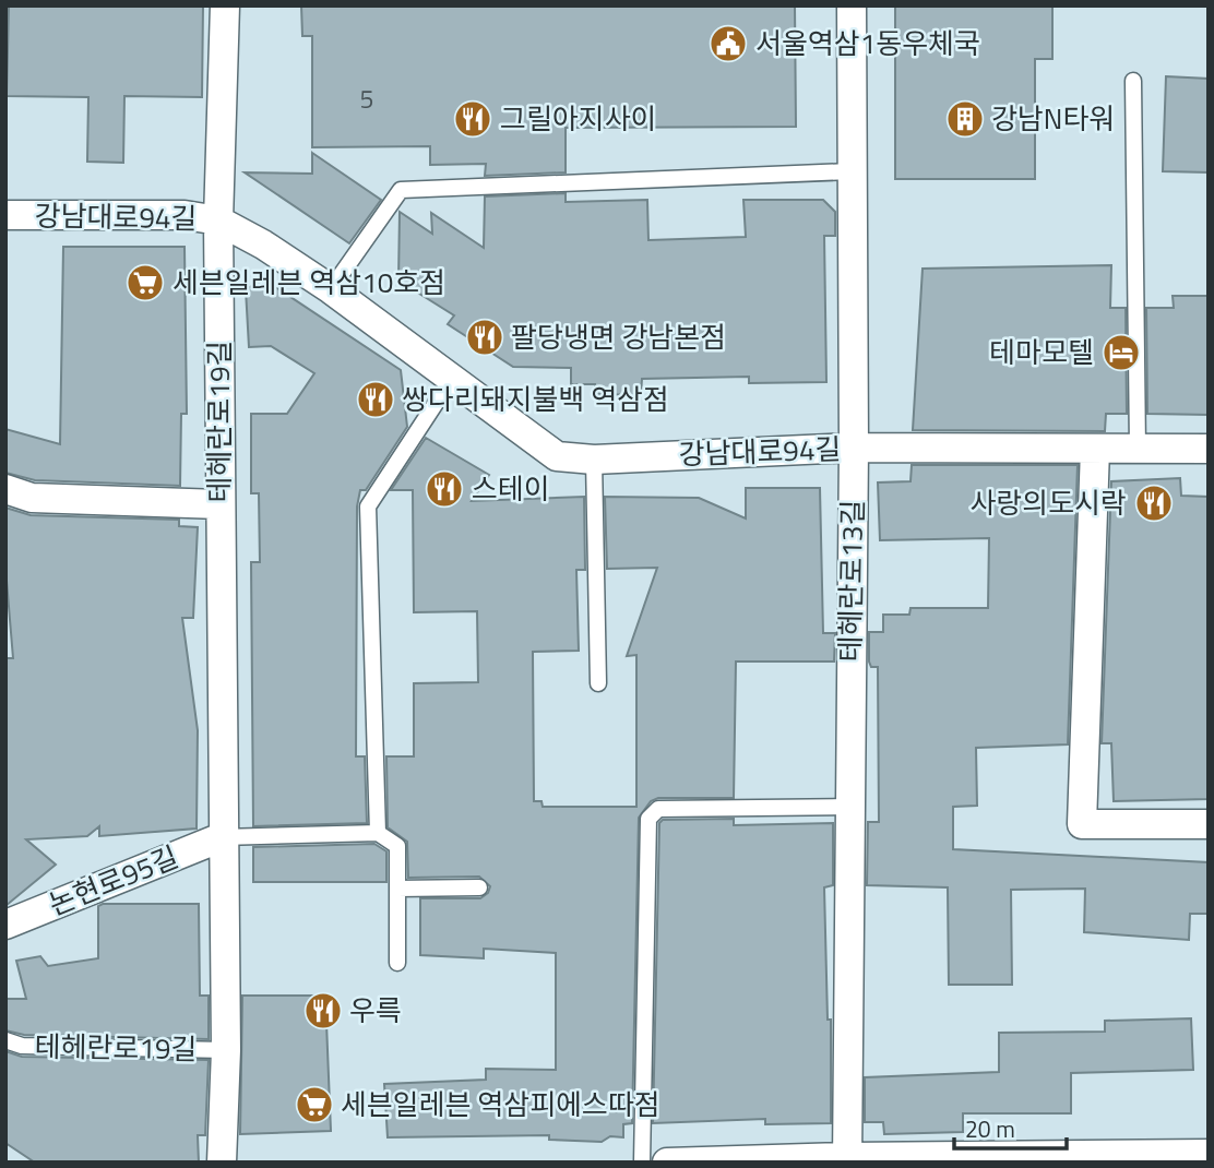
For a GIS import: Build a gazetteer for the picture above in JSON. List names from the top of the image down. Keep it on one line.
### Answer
{"streets":{"street":["강남대로94길","테헤란로19길","테헤란로13길","논현로95길"]},"crossings":[["강남대로94길","테헤란로19길"],["강남대로94길","테헤란로13길"],["테헤란로19길","논현로95길"]],"places":{"public building":["서울역삼1동우체국"],"restaurant":["그릴아지사이","팔당냉면 강남본점","쌍다리돼지불백 역삼점","스테이","사랑의도시락","우륵"],"building":["강남N타워"],"supermarket":["세븐일레븐 역삼10호점","세븐일레븐 역삼피에스따점"],"hotel":["테마모텔"]},"house_numbers":["5"],"scale_bar":"20 m"}
